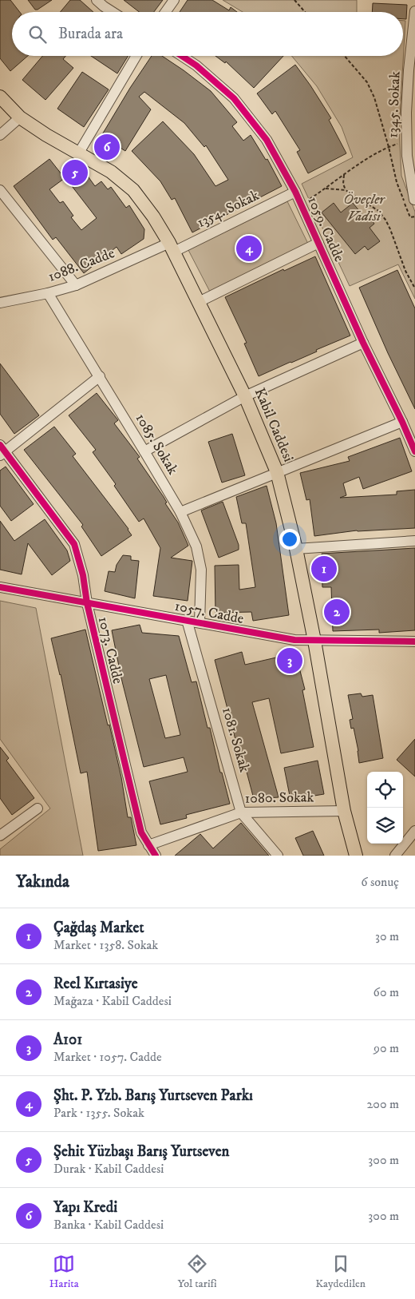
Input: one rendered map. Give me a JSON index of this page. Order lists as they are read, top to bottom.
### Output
{
  "streets": {
    "main road": ["Kabil Caddesi"],
    "street": [
      "1345. Sokak",
      "1354. Sokak",
      "1059. Cadde",
      "1088. Cadde",
      "1085. Sokak",
      "1057. Cadde",
      "1073. Cadde",
      "1081. Sokak",
      "1080. Sokak"
    ]
  },
  "crossings": [
    ["1354. Sokak", "1059. Cadde"],
    ["1354. Sokak", "1088. Cadde"],
    ["1354. Sokak", "Kabil Caddesi"],
    ["1088. Cadde", "Kabil Caddesi"],
    ["1088. Cadde", "1085. Sokak"],
    ["Kabil Caddesi", "1057. Cadde"],
    ["Kabil Caddesi", "1080. Sokak"],
    ["1085. Sokak", "1057. Cadde"],
    ["1057. Cadde", "1073. Cadde"],
    ["1057. Cadde", "1081. Sokak"],
    ["1073. Cadde", "1080. Sokak"],
    ["1081. Sokak", "1080. Sokak"]
  ],
  "parks": ["Öveçler Vadisi"],
  "page": {
    "search": "Burada ara",
    "pins": [
      "6",
      "5",
      "4",
      "1",
      "2",
      "3"
    ],
    "heading": ["Yakında", "6 sonuç"],
    "list": [
      {
        "mark": "1",
        "name": "Çağdaş Market",
        "note": "Market · 1358. Sokak",
        "value": "30 m"
      },
      {
        "mark": "2",
        "name": "Reel Kırtasiye",
        "note": "Mağaza · Kabil Caddesi",
        "value": "60 m"
      },
      {
        "mark": "3",
        "name": "A101",
        "note": "Market · 1057. Cadde",
        "value": "90 m"
      },
      {
        "mark": "4",
        "name": "Şht. P. Yzb. Barış Yurtseven Parkı",
        "note": "Park · 1355. Sokak",
        "value": "200 m"
      },
      {
        "mark": "5",
        "name": "Şehit Yüzbaşı Barış Yurtseven",
        "note": "Durak · Kabil Caddesi",
        "value": "300 m"
      },
      {
        "mark": "6",
        "name": "Yapı Kredi",
        "note": "Banka · Kabil Caddesi",
        "value": "300 m"
      }
    ],
    "nav": ["Harita", "Yol tarifi", "Kaydedilen"]
  }
}
